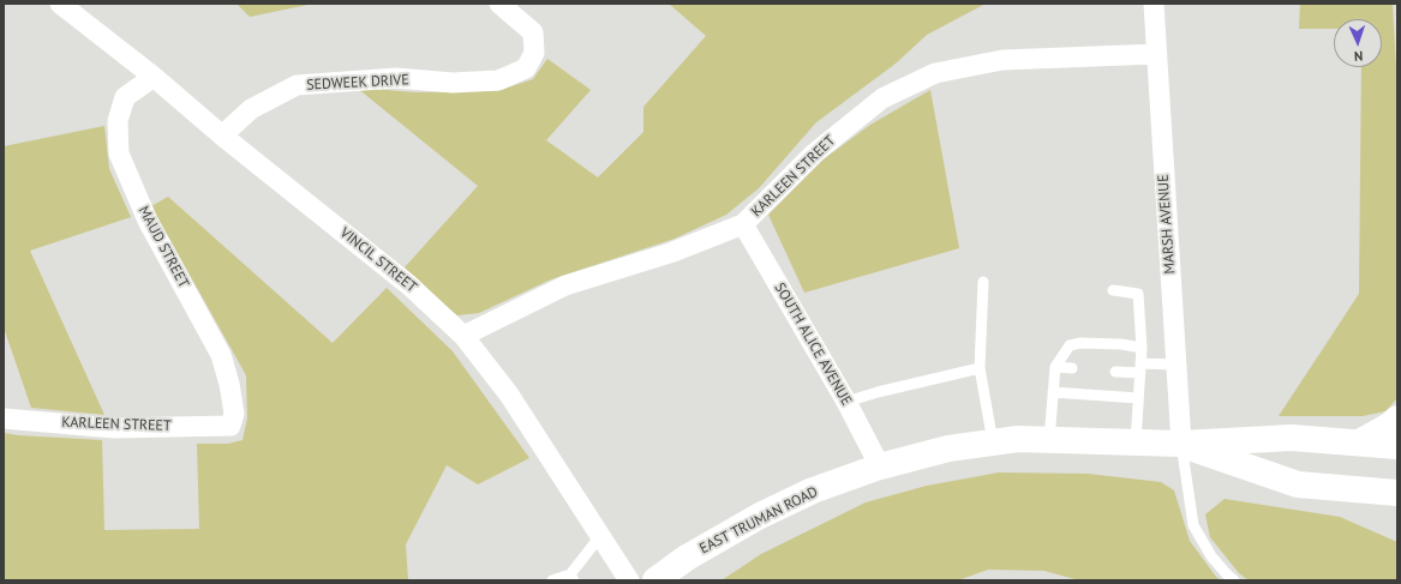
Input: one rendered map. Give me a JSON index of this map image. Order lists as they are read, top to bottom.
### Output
{
  "streets": {
    "main road": ["EAST TRUMAN ROAD"],
    "street": [
      "SEDWEEK DRIVE",
      "KARLEEN STREET",
      "MARSH AVENUE",
      "MAUD STREET",
      "VINCIL STREET",
      "SOUTH ALICE AVENUE"
    ]
  },
  "crossings": [
    ["SEDWEEK DRIVE", "VINCIL STREET"],
    ["KARLEEN STREET", "MARSH AVENUE"],
    ["KARLEEN STREET", "MAUD STREET"],
    ["KARLEEN STREET", "VINCIL STREET"],
    ["KARLEEN STREET", "SOUTH ALICE AVENUE"],
    ["MARSH AVENUE", "EAST TRUMAN ROAD"],
    ["MAUD STREET", "VINCIL STREET"],
    ["SOUTH ALICE AVENUE", "EAST TRUMAN ROAD"]
  ],
  "north": "bottom"
}
